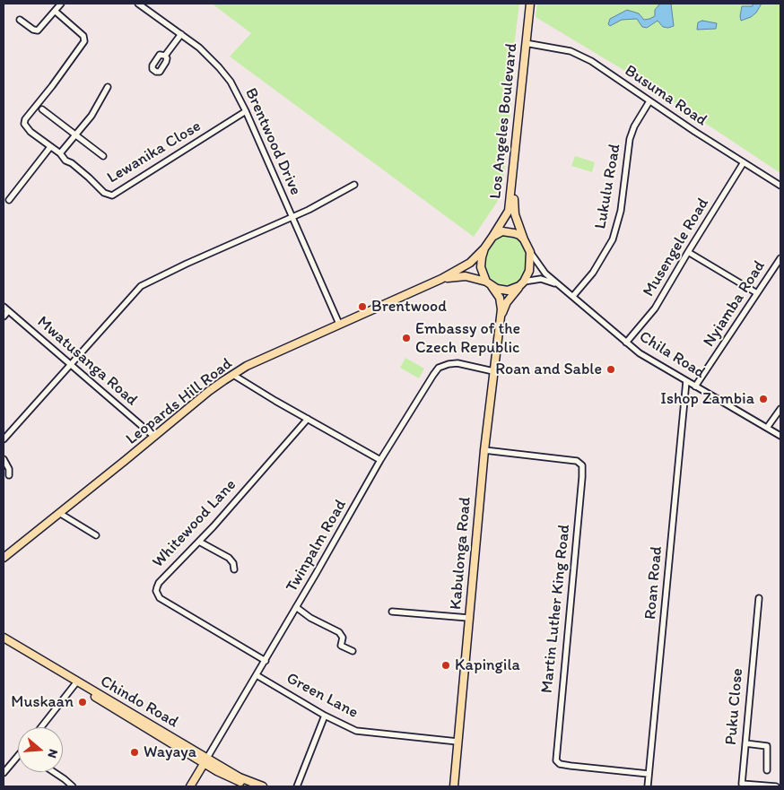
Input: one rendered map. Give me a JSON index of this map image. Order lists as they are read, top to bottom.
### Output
{
  "streets": {
    "main road": [
      "Los Angeles Boulevard",
      "Leopards Hill Road",
      "Twinpalm Road",
      "Kabulonga Road",
      "Chindo Road"
    ],
    "street": [
      "Busuma Road",
      "Brentwood Drive",
      "Lewanika Close",
      "Lukulu Road",
      "Musengele Road",
      "Nyiamba Road",
      "Chila Road",
      "Mwatusanga Road",
      "Whitewood Lane",
      "Roan Road",
      "Martin Luther King Road",
      "Green Lane",
      "Puku Close"
    ]
  },
  "crossings": [
    ["Busuma Road", "Los Angeles Boulevard"],
    ["Busuma Road", "Lukulu Road"],
    ["Busuma Road", "Musengele Road"],
    ["Los Angeles Boulevard", "Chila Road"],
    ["Los Angeles Boulevard", "Leopards Hill Road"],
    ["Los Angeles Boulevard", "Kabulonga Road"],
    ["Brentwood Drive", "Lewanika Close"],
    ["Brentwood Drive", "Leopards Hill Road"],
    ["Lukulu Road", "Chila Road"],
    ["Musengele Road", "Chila Road"],
    ["Nyiamba Road", "Chila Road"],
    ["Chila Road", "Leopards Hill Road"],
    ["Chila Road", "Kabulonga Road"],
    ["Chila Road", "Roan Road"],
    ["Mwatusanga Road", "Leopards Hill Road"],
    ["Leopards Hill Road", "Kabulonga Road"],
    ["Whitewood Lane", "Twinpalm Road"],
    ["Twinpalm Road", "Kabulonga Road"],
    ["Twinpalm Road", "Green Lane"],
    ["Twinpalm Road", "Chindo Road"],
    ["Kabulonga Road", "Martin Luther King Road"],
    ["Kabulonga Road", "Green Lane"],
    ["Roan Road", "Martin Luther King Road"]
  ],
  "places": [
    "Brentwood",
    "Embassy of the Czech Republic",
    "Roan and Sable",
    "Ishop Zambia",
    "Kapingila",
    "Muskaan",
    "Wayaya"
  ],
  "north": "right"
}
